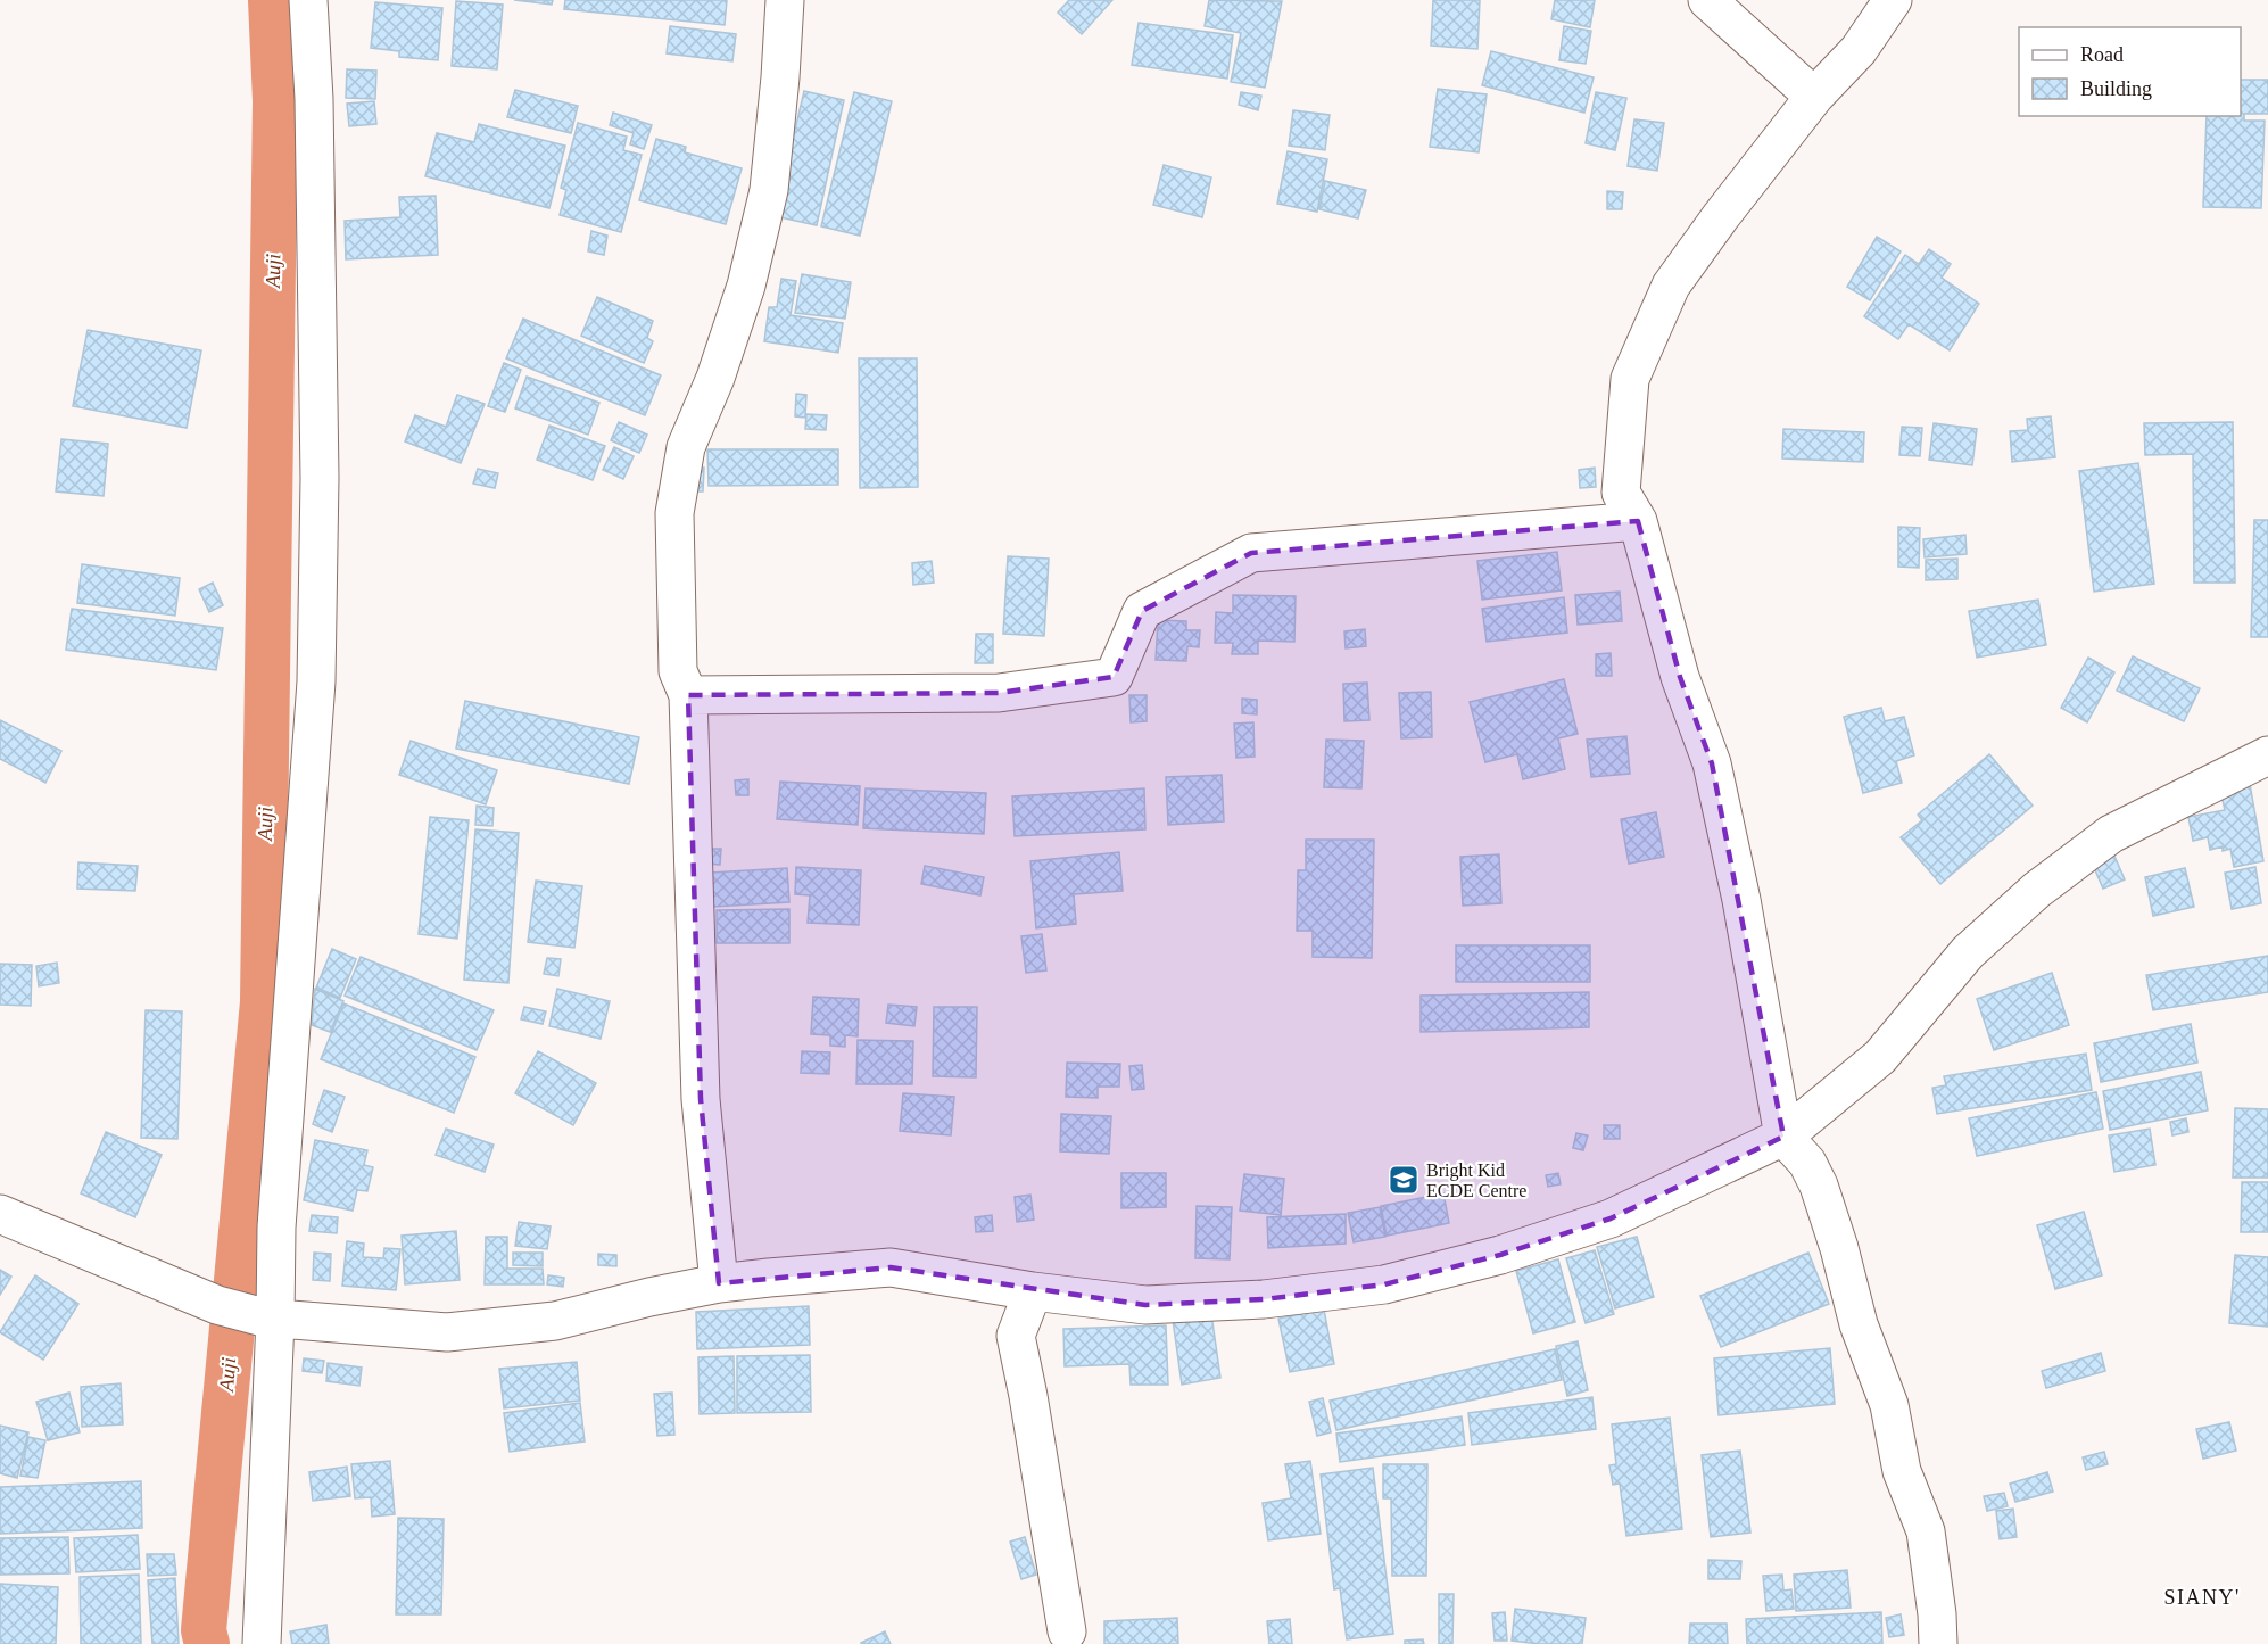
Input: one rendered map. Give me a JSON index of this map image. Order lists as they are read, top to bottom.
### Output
{
  "districts": ["SIANY'"],
  "water": ["Auji"],
  "places": {
    "school or university": ["Bright Kid ECDE Centre"]
  },
  "legend": ["Road", "Building"]
}
